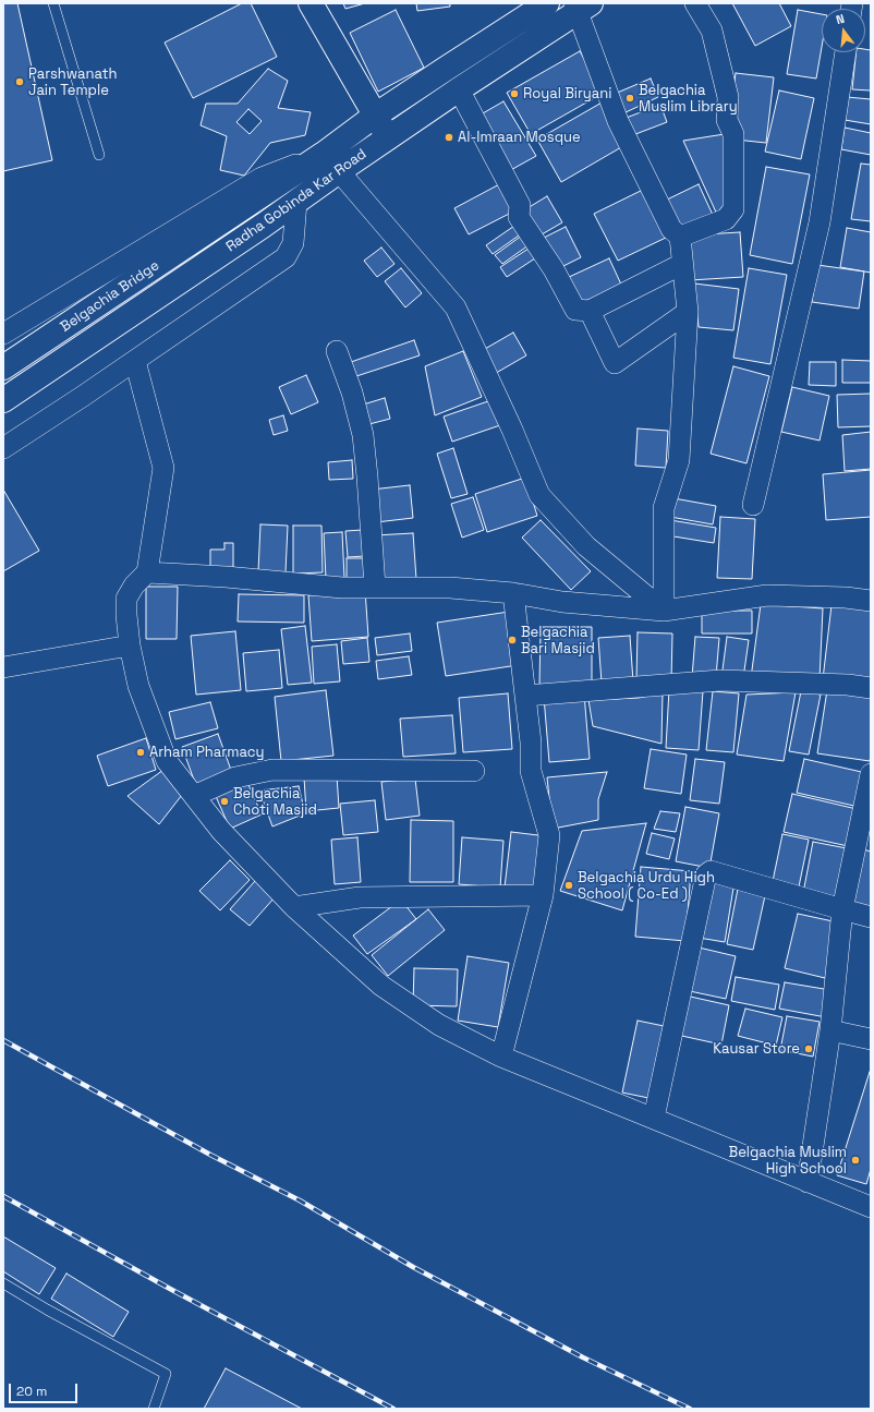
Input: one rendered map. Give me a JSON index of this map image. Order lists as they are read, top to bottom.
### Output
{
  "streets": {
    "main road": ["Radha Gobinda Kar Road", "Belgachia Bridge"]
  },
  "crossings": [
    ["Radha Gobinda Kar Road", "Belgachia Bridge"]
  ],
  "places": [
    "Parshwanath Jain Temple",
    "Royal Biryani",
    "Belgachia Muslim Library",
    "Al-Imraan Mosque",
    "Belgachia Bari Masjid",
    "Arham Pharmacy",
    "Belgachia Choti Masjid",
    "Belgachia Urdu High School ( Co-Ed )",
    "Kausar Store",
    "Belgachia Muslim High School"
  ],
  "scale_bar": "20 m",
  "north": "top"
}
